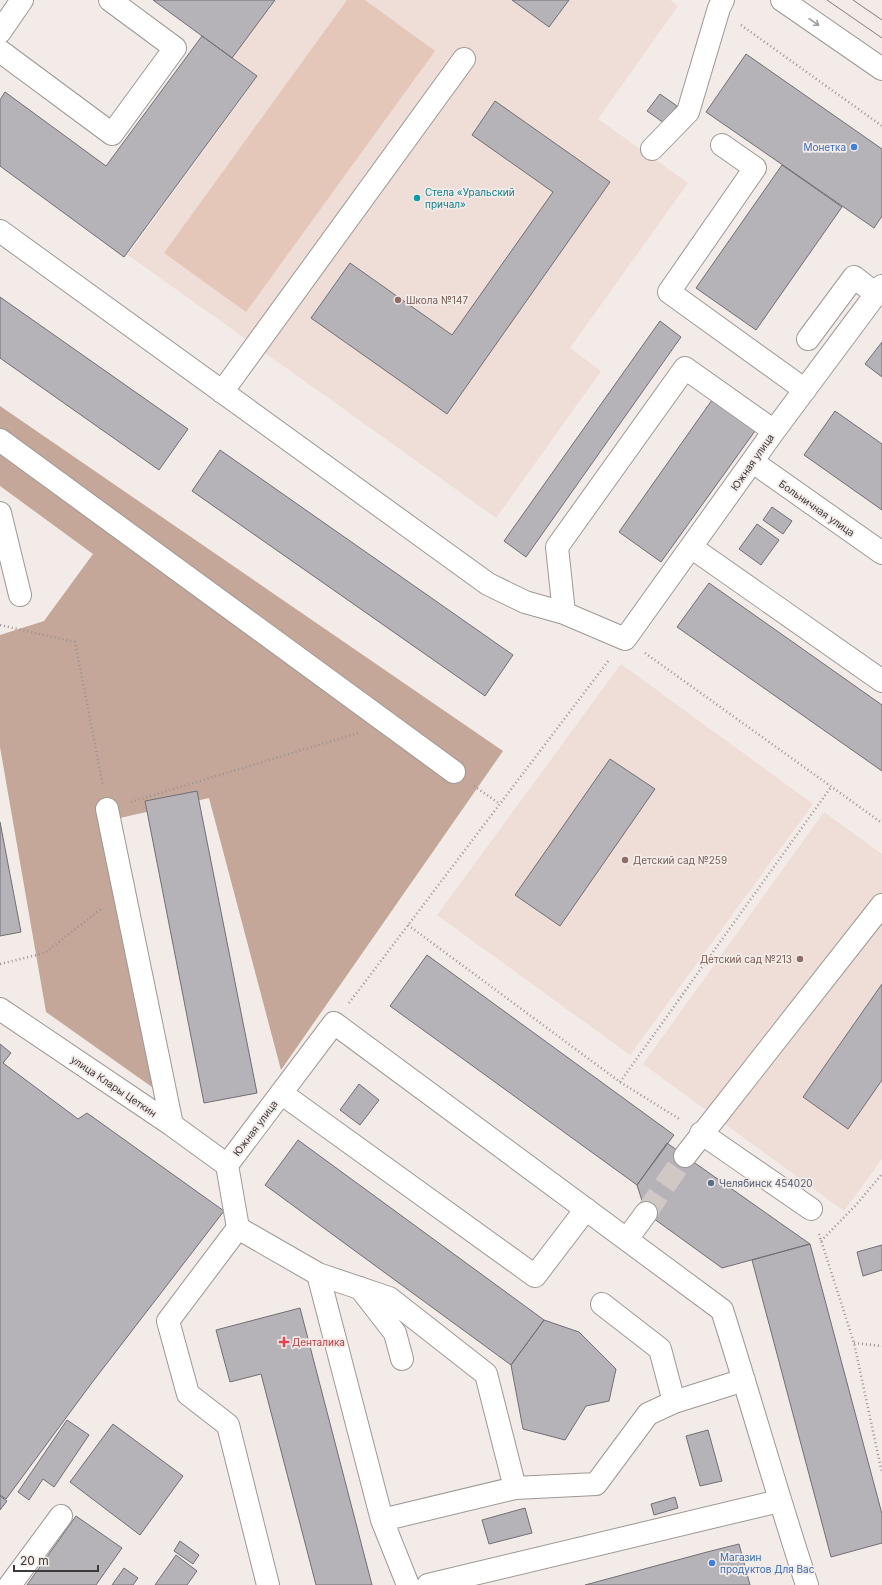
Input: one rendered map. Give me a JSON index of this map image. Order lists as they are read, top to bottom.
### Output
{
  "streets": {
    "street": ["Южная улица", "Больничная улица", "улица Клары Цеткин"]
  },
  "crossings": [
    ["Южная улица", "Больничная улица"],
    ["Южная улица", "улица Клары Цеткин"]
  ],
  "places": {
    "other": [
      "Монетка",
      "Стела «Уральский причал»",
      "Школа №147",
      "Детский сад №259",
      "Детский сад №213",
      "Челябинск 454020",
      "Магазин продуктов Для Вас"
    ],
    "health": ["Денталика"]
  },
  "scale_bar": "20 m"
}
